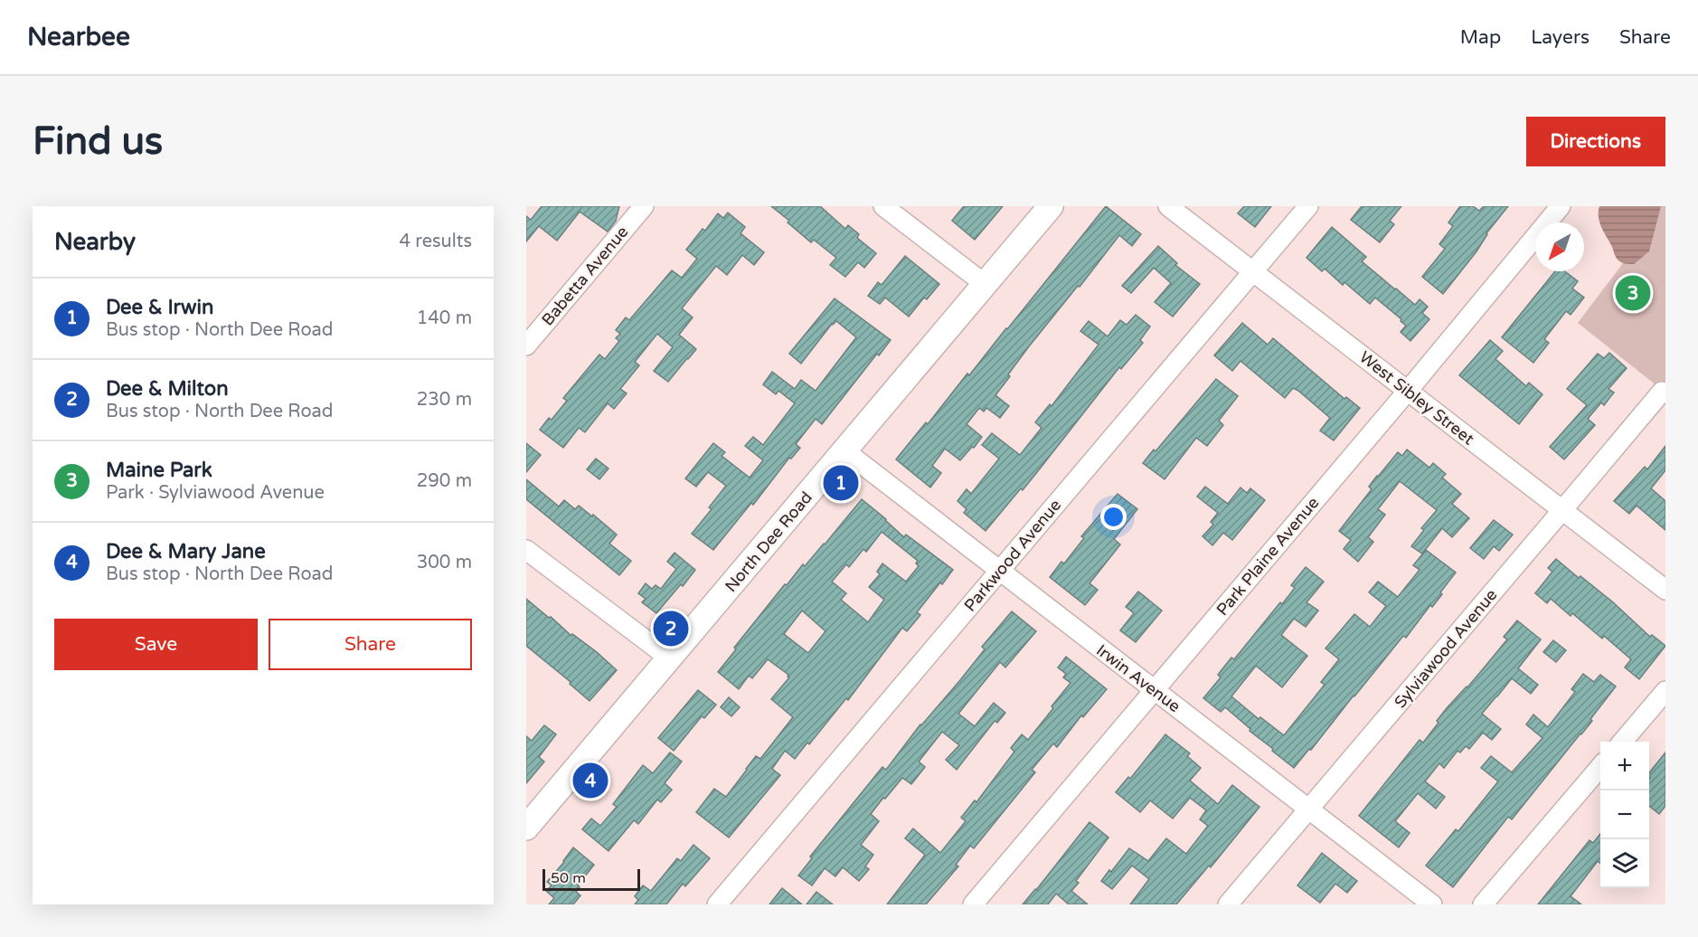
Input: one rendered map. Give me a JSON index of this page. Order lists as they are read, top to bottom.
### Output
{
  "streets": {
    "main road": ["North Dee Road"],
    "street": [
      "Babetta Avenue",
      "West Sibley Street",
      "Parkwood Avenue",
      "Park Plaine Avenue",
      "Sylviawood Avenue",
      "Irwin Avenue"
    ]
  },
  "crossings": [
    ["West Sibley Street", "Parkwood Avenue"],
    ["West Sibley Street", "Park Plaine Avenue"],
    ["West Sibley Street", "Sylviawood Avenue"],
    ["North Dee Road", "Irwin Avenue"],
    ["Parkwood Avenue", "Irwin Avenue"],
    ["Park Plaine Avenue", "Irwin Avenue"],
    ["Sylviawood Avenue", "Irwin Avenue"]
  ],
  "scale_bar": "50 m",
  "north": "bottom left",
  "page": {
    "header": "Nearbee",
    "nav": ["Map", "Layers", "Share"],
    "buttons": [
      "Directions",
      ["Save", "Share"]
    ],
    "title": "Find us",
    "heading": ["Nearby", "4 results"],
    "pins": [
      "3",
      "1",
      "2",
      "4"
    ],
    "list": [
      {
        "mark": "1",
        "name": "Dee & Irwin",
        "note": "Bus stop · North Dee Road",
        "value": "140 m"
      },
      {
        "mark": "2",
        "name": "Dee & Milton",
        "note": "Bus stop · North Dee Road",
        "value": "230 m"
      },
      {
        "mark": "3",
        "name": "Maine Park",
        "note": "Park · Sylviawood Avenue",
        "value": "290 m"
      },
      {
        "mark": "4",
        "name": "Dee & Mary Jane",
        "note": "Bus stop · North Dee Road",
        "value": "300 m"
      }
    ],
    "map_buttons": ["+", "−"],
    "scale": "50 m"
  }
}
